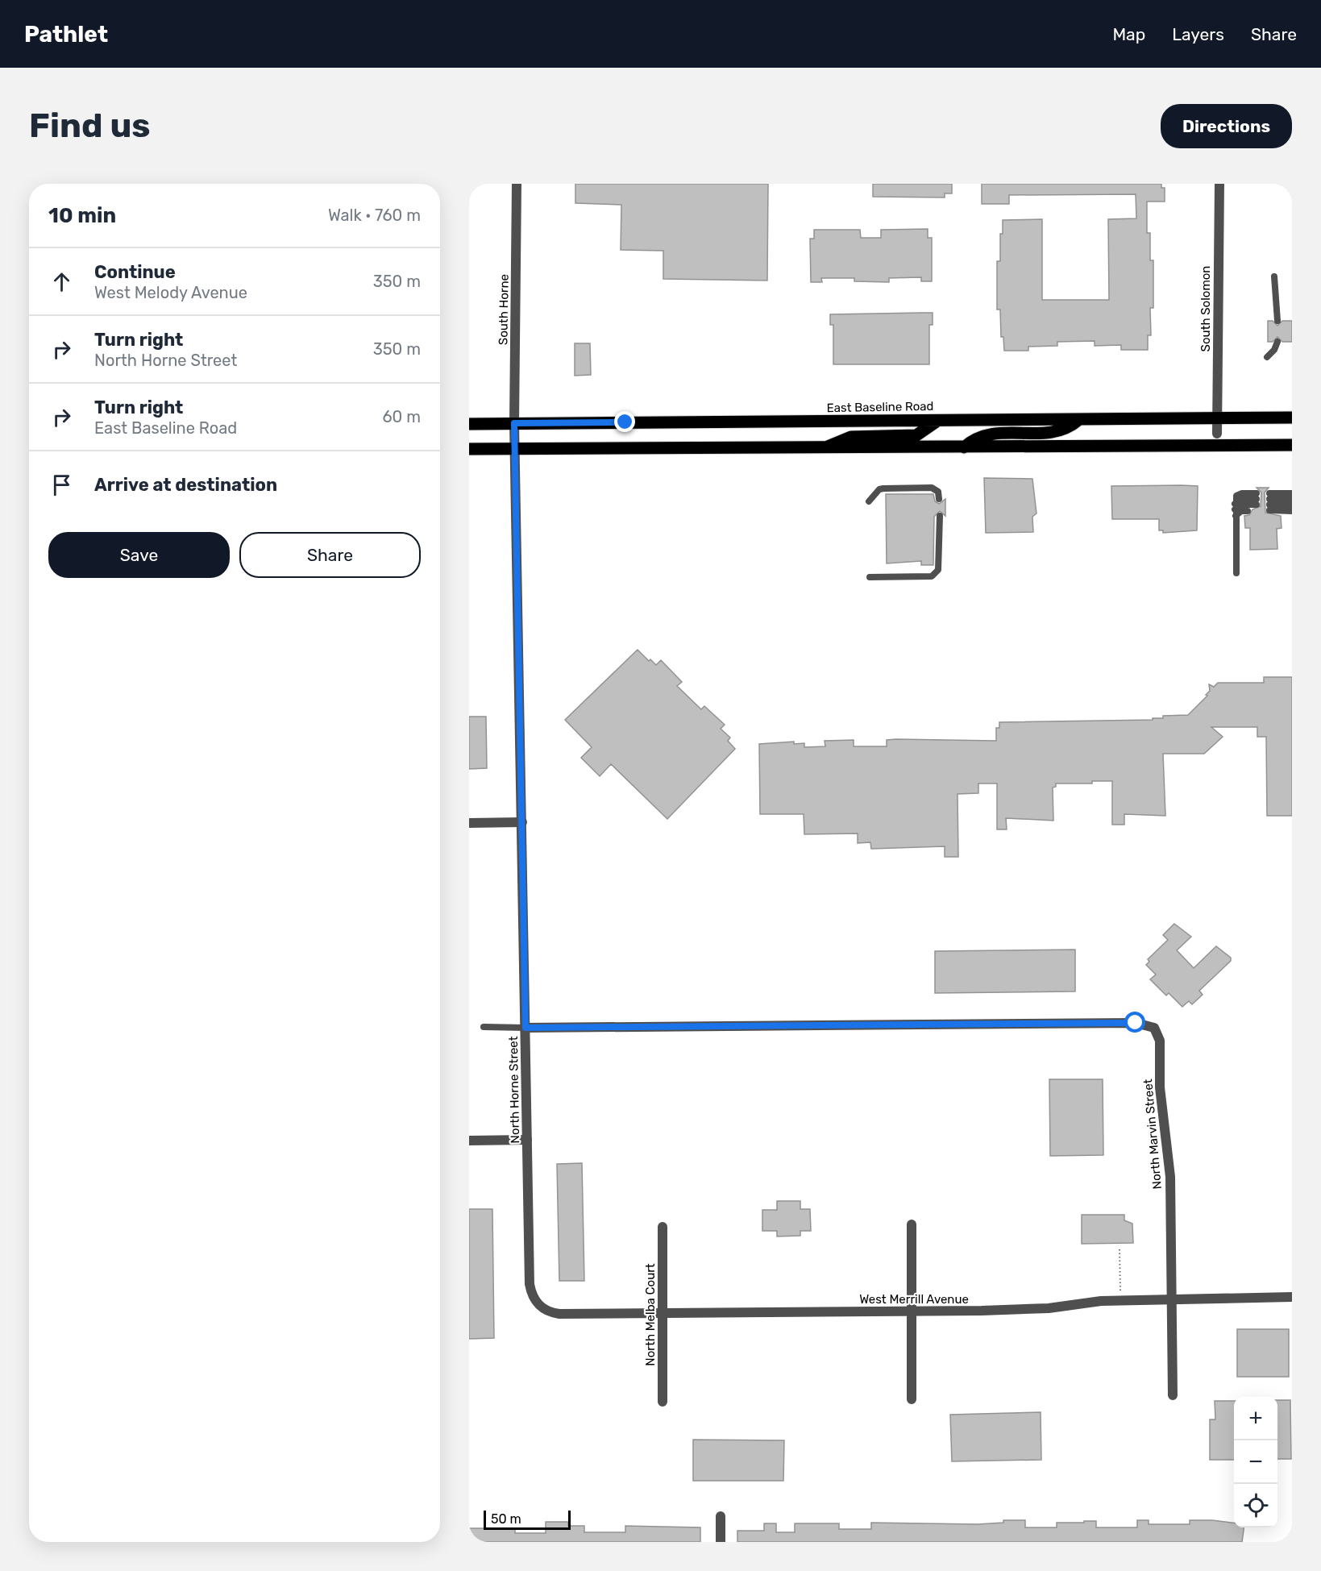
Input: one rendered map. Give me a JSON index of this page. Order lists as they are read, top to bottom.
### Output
{
  "streets": {
    "main road": ["East Baseline Road"],
    "street": [
      "South Solomon",
      "South Horne",
      "North Horne Street",
      "North Marvin Street",
      "West Merrill Avenue",
      "North Melba Court"
    ]
  },
  "crossings": [
    ["South Solomon", "East Baseline Road"],
    ["South Horne", "East Baseline Road"],
    ["South Horne", "North Horne Street"],
    ["North Horne Street", "North Marvin Street"],
    ["North Horne Street", "West Merrill Avenue"],
    ["North Marvin Street", "West Merrill Avenue"],
    ["West Merrill Avenue", "North Melba Court"]
  ],
  "scale_bar": "50 m",
  "page": {
    "header": "Pathlet",
    "nav": ["Map", "Layers", "Share"],
    "buttons": [
      "Directions",
      ["Save", "Share"]
    ],
    "title": "Find us",
    "heading": ["10 min", "Walk · 760 m"],
    "list": [
      ["Continue", "West Melody Avenue", "350 m"],
      ["Turn right", "North Horne Street", "350 m"],
      ["Turn right", "East Baseline Road", "60 m"],
      "Arrive at destination"
    ],
    "map_buttons": ["+", "−"],
    "scale": "50 m"
  }
}
